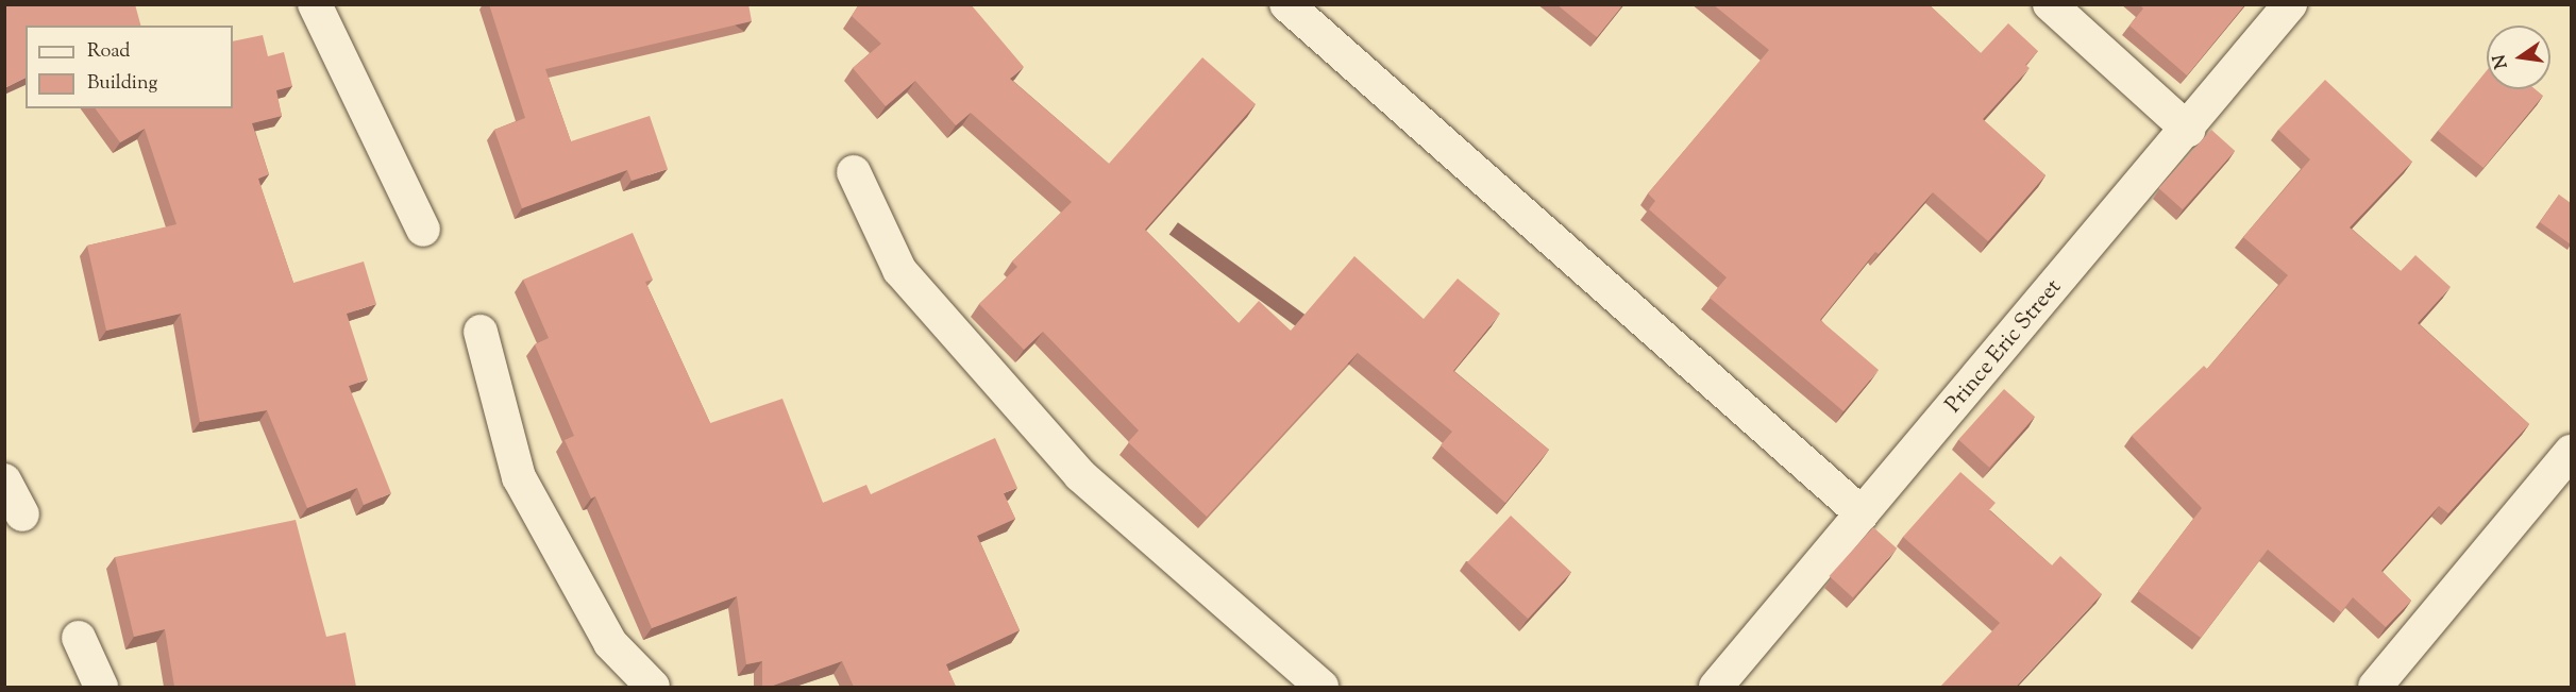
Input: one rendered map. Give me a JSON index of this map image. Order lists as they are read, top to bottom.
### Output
{
  "streets": {
    "street": ["Prince Eric Street"]
  },
  "legend": ["Road", "Building"],
  "north": "left"
}
